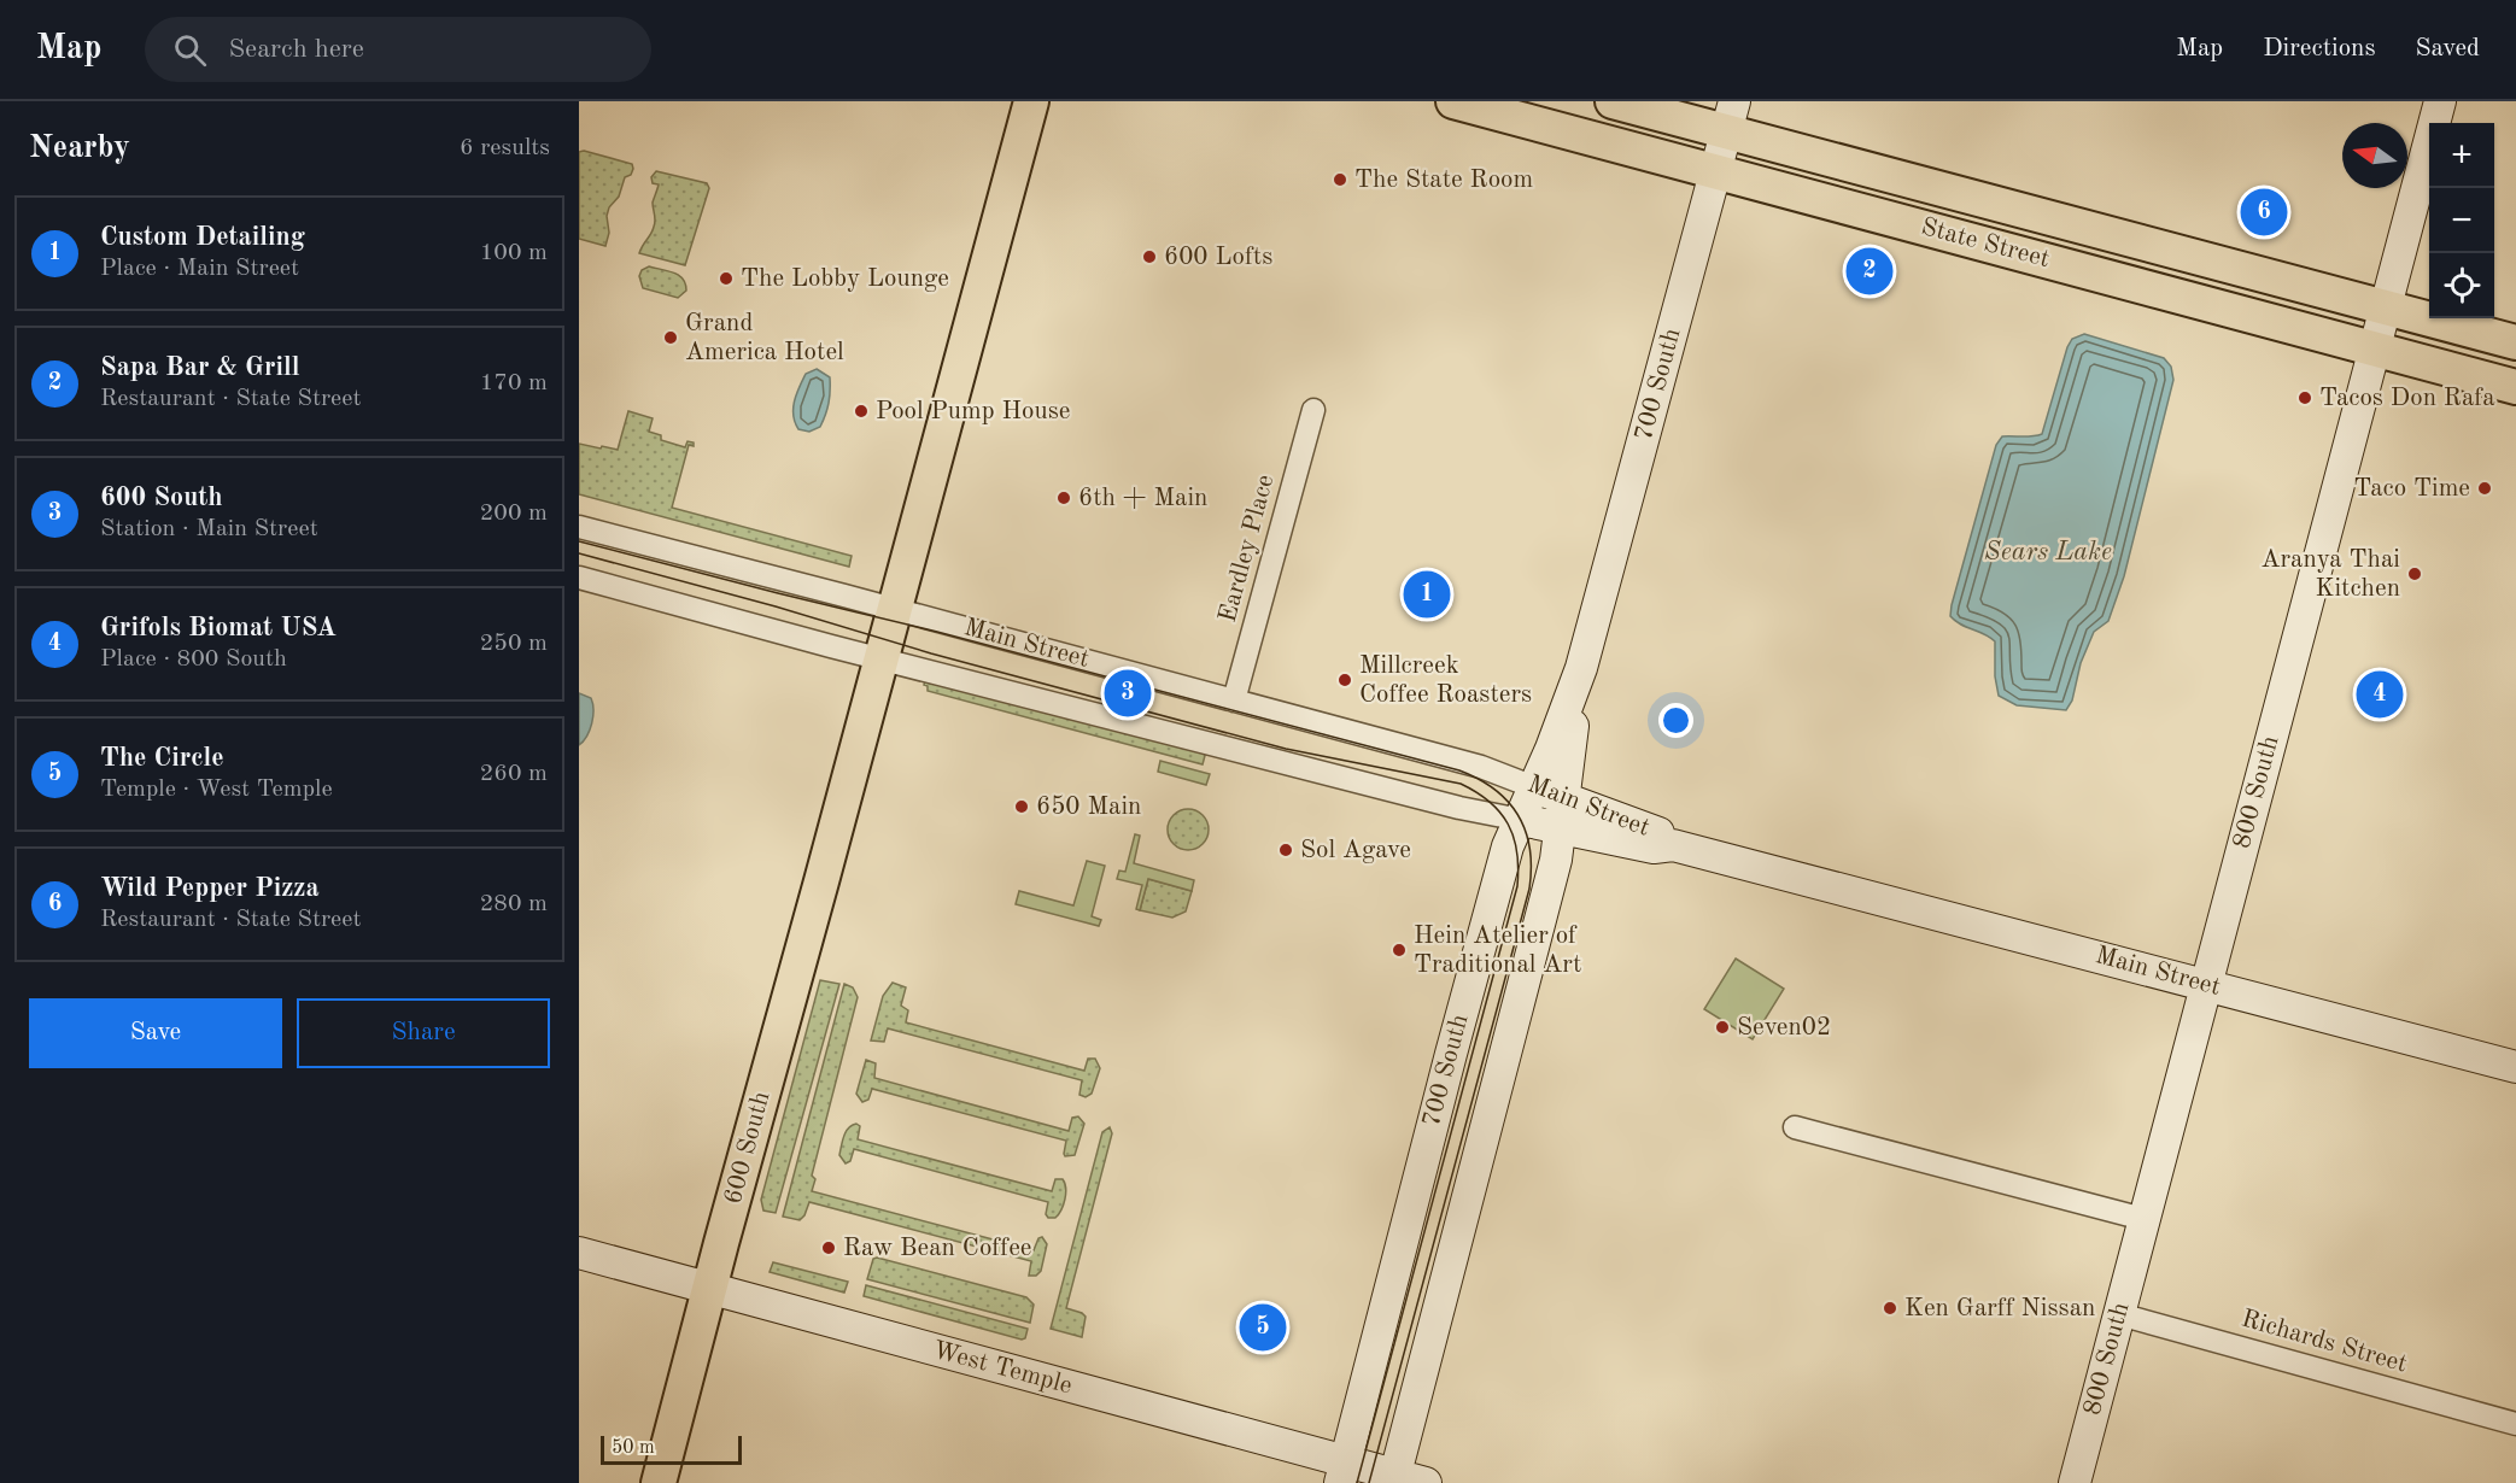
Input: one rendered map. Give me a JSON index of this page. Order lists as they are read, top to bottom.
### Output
{
  "streets": {
    "main road": ["State Street", "600 South"],
    "street": [
      "700 South",
      "Eardley Place",
      "Main Street",
      "800 South",
      "Richards Street",
      "West Temple"
    ]
  },
  "crossings": [
    ["State Street", "700 South"],
    ["State Street", "800 South"],
    ["700 South", "Main Street"],
    ["700 South", "West Temple"],
    ["Eardley Place", "Main Street"],
    ["Main Street", "800 South"],
    ["Main Street", "600 South"],
    ["800 South", "Richards Street"],
    ["600 South", "West Temple"]
  ],
  "water": ["Sears Lake"],
  "places": [
    "The State Room",
    "600 Lofts",
    "The Lobby Lounge",
    "Grand America Hotel",
    "Tacos Don Rafa",
    "Pool Pump House",
    "Taco Time",
    "6th + Main",
    "Aranya Thai Kitchen",
    "Millcreek Coffee Roasters",
    "650 Main",
    "Sol Agave",
    "Hein Atelier of Traditional Art",
    "Seven02",
    "Raw Bean Coffee",
    "Ken Garff Nissan"
  ],
  "scale_bar": "50 m",
  "north": "left",
  "page": {
    "header": "Map",
    "search": "Search here",
    "nav": ["Map", "Directions", "Saved"],
    "heading": ["Nearby", "6 results"],
    "map_buttons": ["+", "−"],
    "pins": [
      "6",
      "2",
      "1",
      "3",
      "4",
      "5"
    ],
    "list": [
      {
        "mark": "1",
        "name": "Custom Detailing",
        "note": "Place · Main Street",
        "value": "100 m"
      },
      {
        "mark": "2",
        "name": "Sapa Bar & Grill",
        "note": "Restaurant · State Street",
        "value": "170 m"
      },
      {
        "mark": "3",
        "name": "600 South",
        "note": "Station · Main Street",
        "value": "200 m"
      },
      {
        "mark": "4",
        "name": "Grifols Biomat USA",
        "note": "Place · 800 South",
        "value": "250 m"
      },
      {
        "mark": "5",
        "name": "The Circle",
        "note": "Temple · West Temple",
        "value": "260 m"
      },
      {
        "mark": "6",
        "name": "Wild Pepper Pizza",
        "note": "Restaurant · State Street",
        "value": "280 m"
      }
    ],
    "buttons": ["Save", "Share"],
    "scale": "50 m"
  }
}
